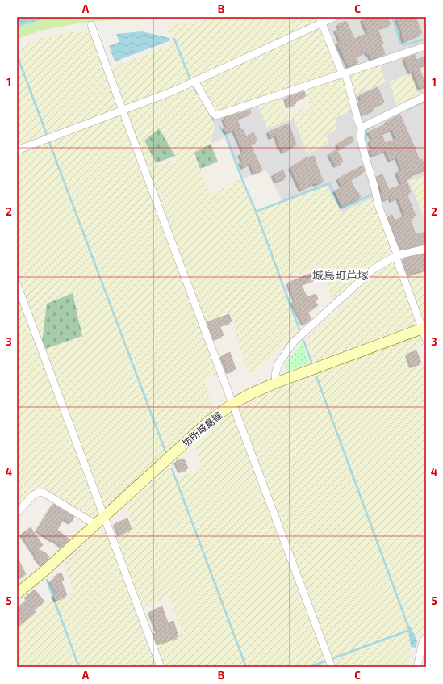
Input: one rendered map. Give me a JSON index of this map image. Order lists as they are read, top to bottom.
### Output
{
  "streets": {
    "main road": ["坊所城島線"]
  },
  "districts": ["城島町芦塚"],
  "grid": {
    "columns": ["A", "B", "C"],
    "rows": [
      "1",
      "2",
      "3",
      "4",
      "5"
    ]
  }
}
